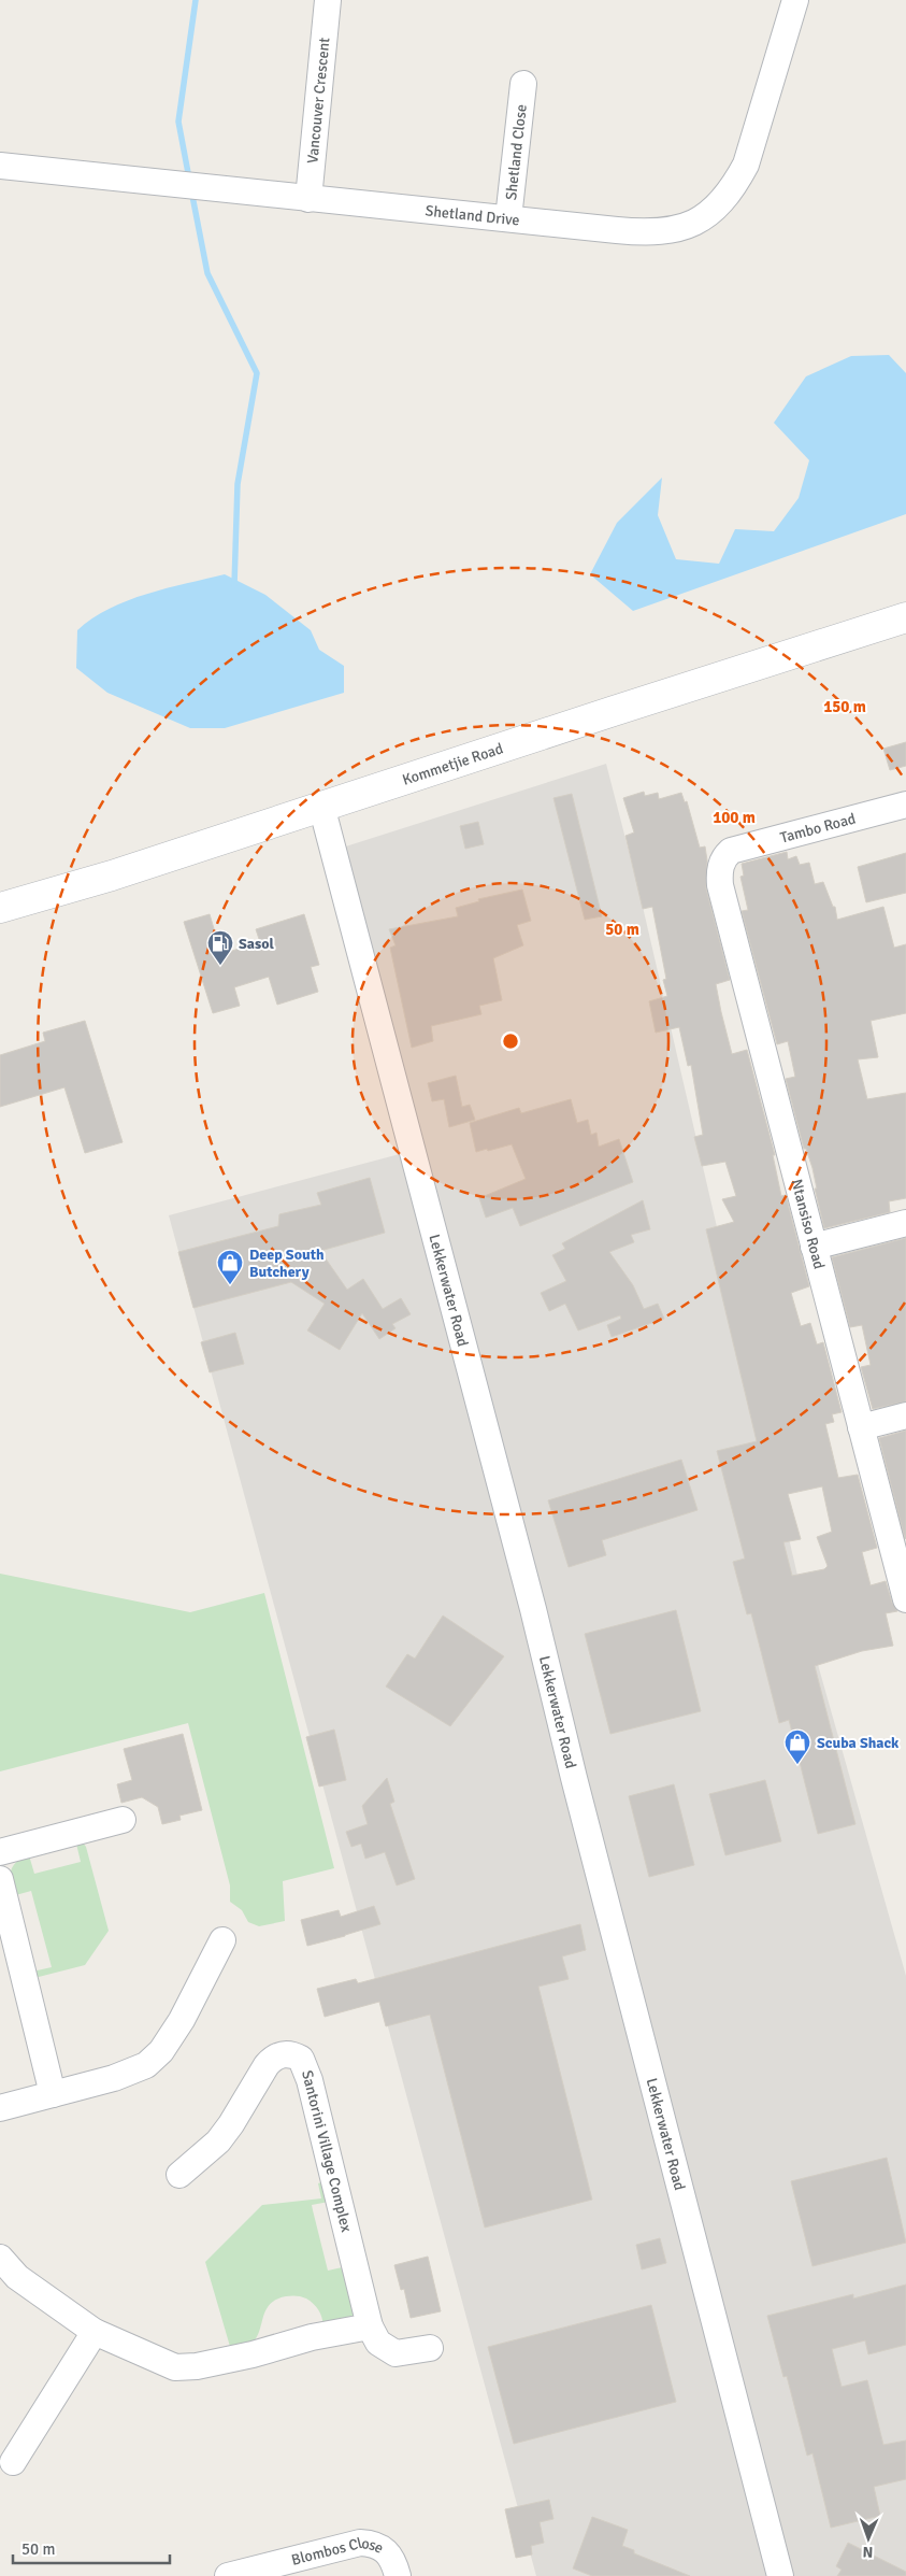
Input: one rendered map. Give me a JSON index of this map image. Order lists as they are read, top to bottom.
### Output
{
  "streets": {
    "main road": ["Kommetjie Road"],
    "street": [
      "Vancouver Crescent",
      "Shetland Close",
      "Shetland Drive",
      "Tambo Road",
      "Ntansiso Road",
      "Lekkerwater Road",
      "Santorini Village Complex",
      "Blombos Close"
    ]
  },
  "crossings": [
    ["Vancouver Crescent", "Shetland Drive"],
    ["Shetland Close", "Shetland Drive"],
    ["Kommetjie Road", "Lekkerwater Road"],
    ["Tambo Road", "Ntansiso Road"]
  ],
  "places": {
    "fuel station": ["Sasol"],
    "shop": ["Deep South Butchery", "Scuba Shack"]
  },
  "scale_bar": "50 m",
  "north": "bottom",
  "rings": ["150 m", "100 m", "50 m"]
}
